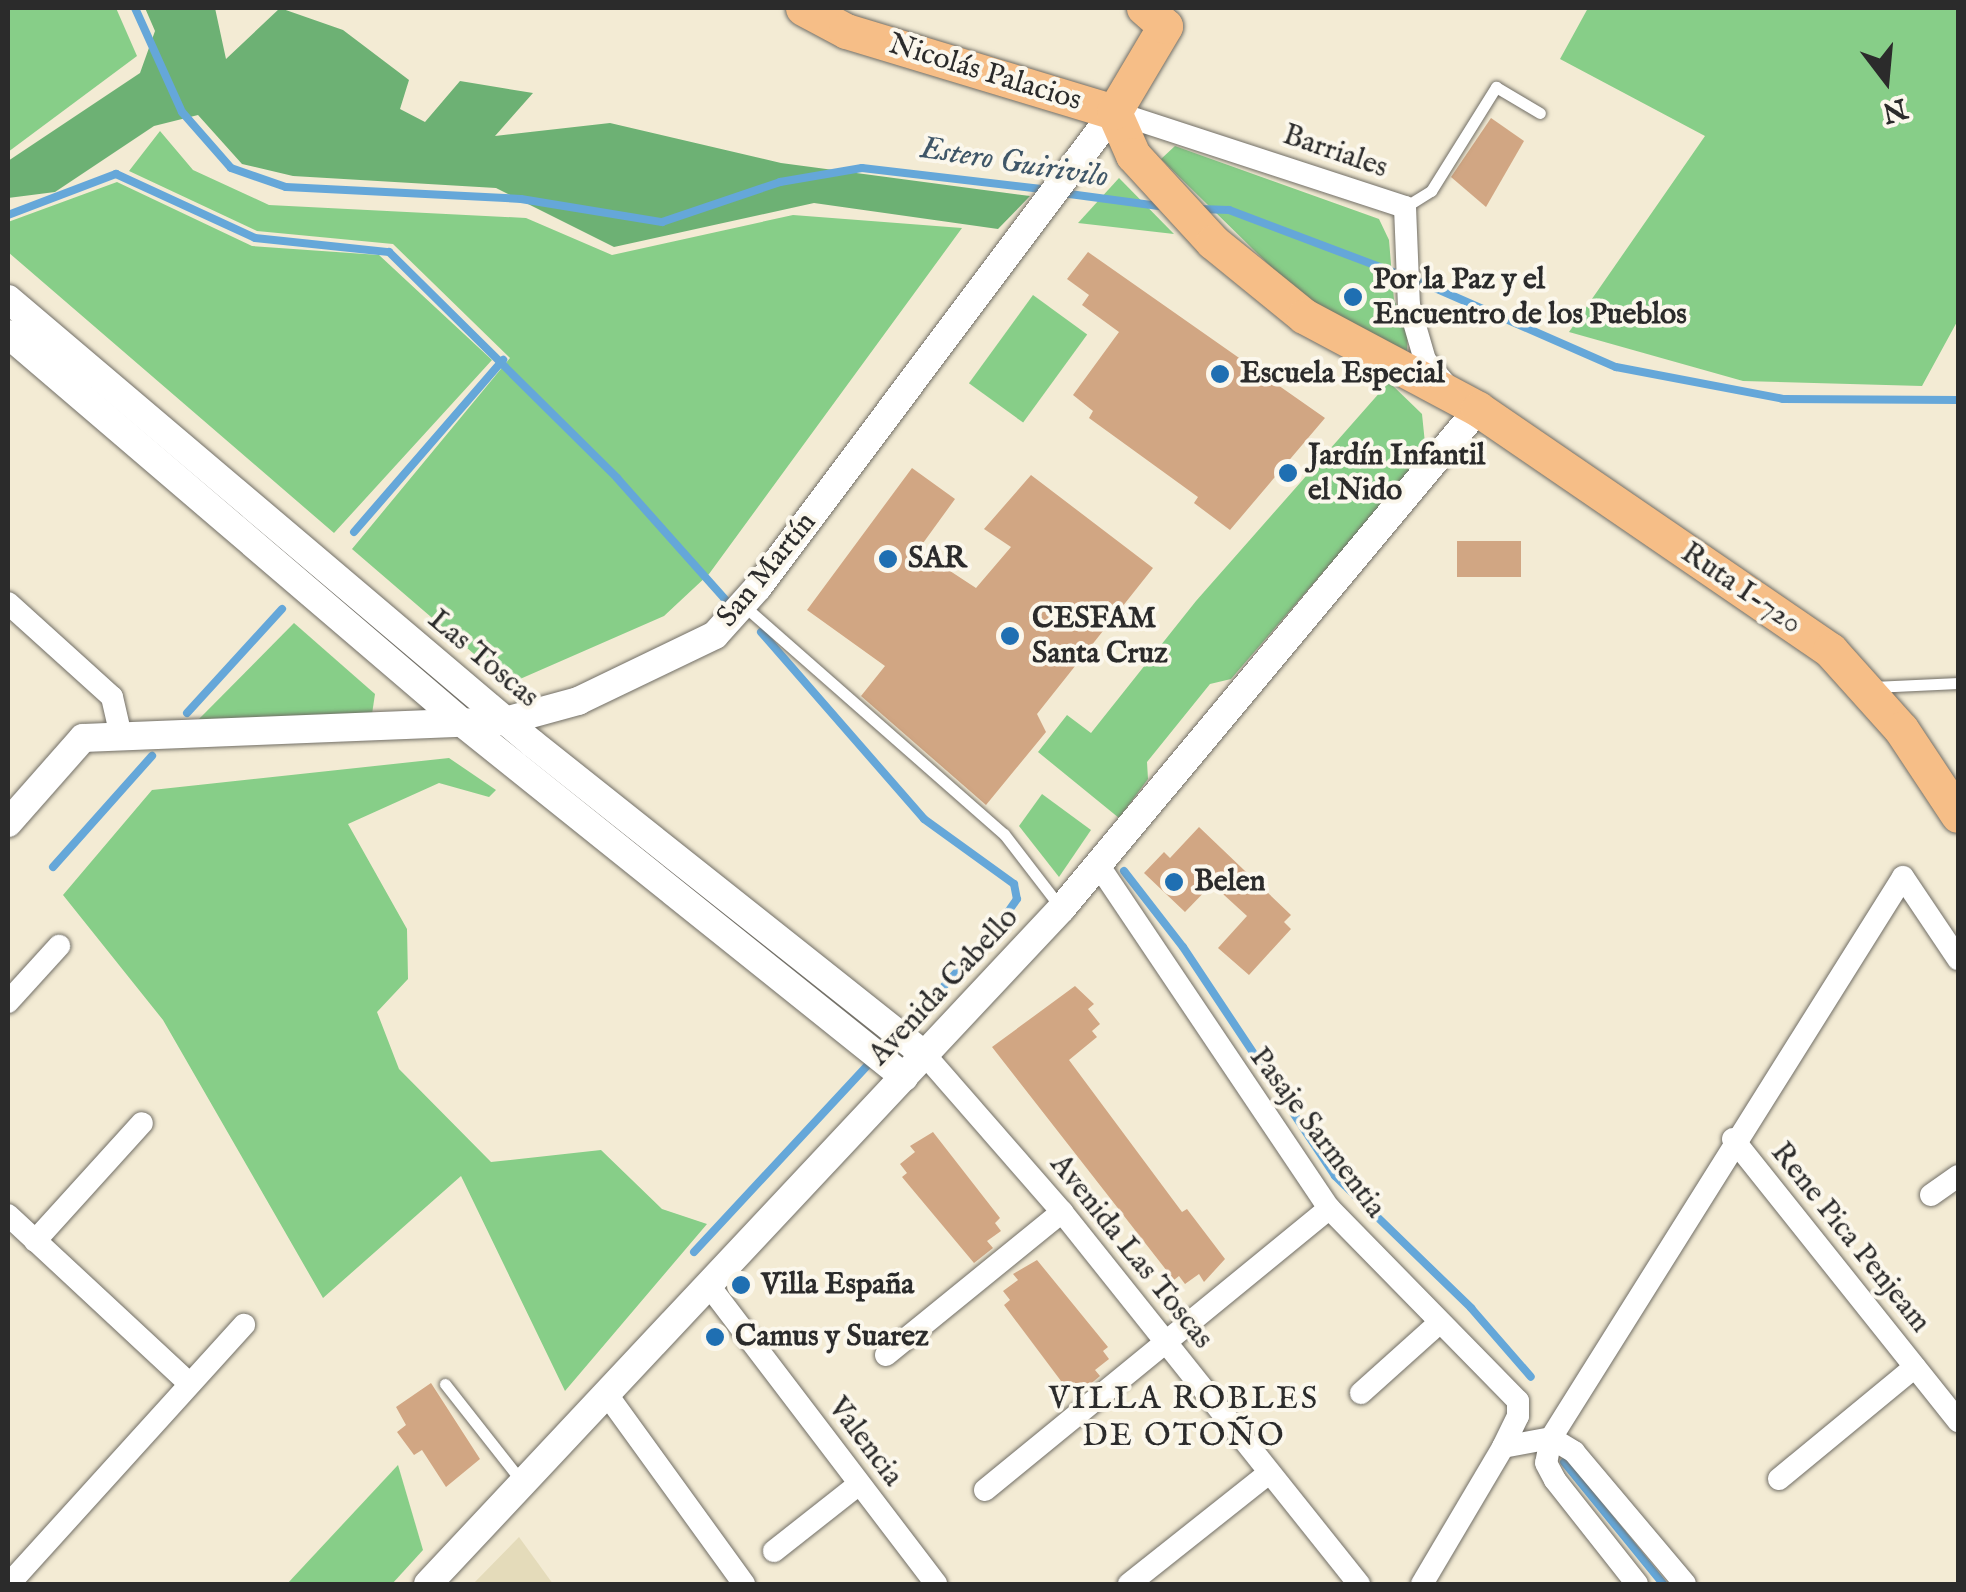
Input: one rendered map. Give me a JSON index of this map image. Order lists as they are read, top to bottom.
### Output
{
  "streets": {
    "main road": ["Nicolás Palacios", "San Martín", "Ruta I-720"],
    "street": [
      "Barriales",
      "Las Toscas",
      "Avenida Cabello",
      "Pasaje Sarmentia",
      "Rene Pica Penjeam",
      "Avenida Las Toscas",
      "Valencia"
    ]
  },
  "crossings": [
    ["Nicolás Palacios", "Barriales"],
    ["Nicolás Palacios", "San Martín"],
    ["Nicolás Palacios", "Ruta I-720"],
    ["Nicolás Palacios", "Avenida Cabello"],
    ["Barriales", "San Martín"],
    ["Barriales", "Ruta I-720"],
    ["Barriales", "Avenida Cabello"],
    ["San Martín", "Las Toscas"],
    ["Ruta I-720", "Avenida Cabello"],
    ["Las Toscas", "Avenida Cabello"],
    ["Las Toscas", "Avenida Las Toscas"],
    ["Avenida Cabello", "Pasaje Sarmentia"],
    ["Avenida Cabello", "Avenida Las Toscas"],
    ["Avenida Cabello", "Valencia"]
  ],
  "districts": ["VILLA ROBLES DE OTOÑO"],
  "water": ["Estero Guirivilo"],
  "places": [
    "Por la Paz y el Encuentro de los Pueblos",
    "Escuela Especial",
    "Jardín Infantil el Nido",
    "SAR",
    "CESFAM Santa Cruz",
    "Belen",
    "Villa España",
    "Camus y Suarez"
  ],
  "north": "bottom"
}
